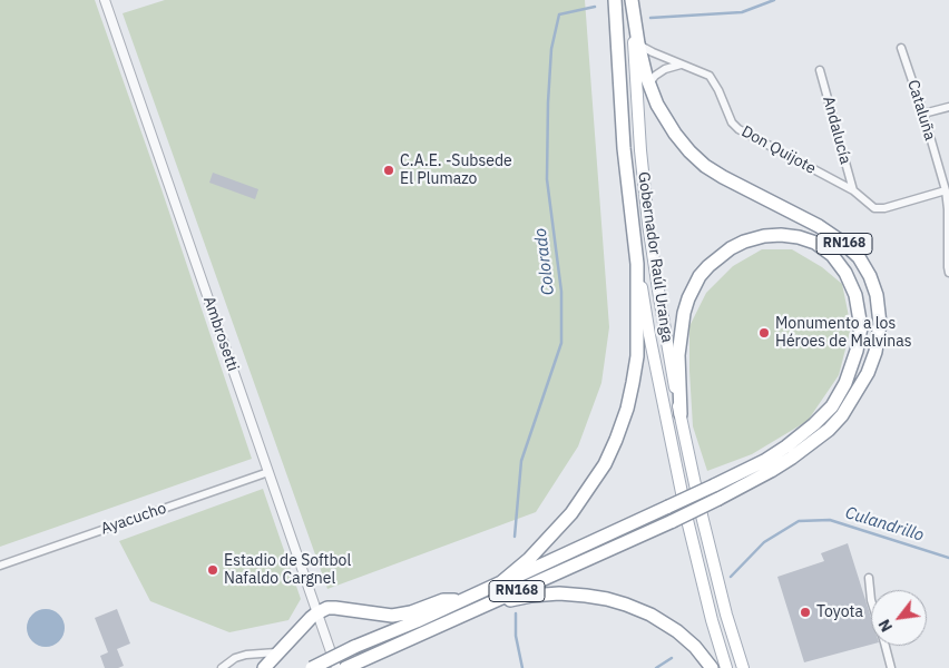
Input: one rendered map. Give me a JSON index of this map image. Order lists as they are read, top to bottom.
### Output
{
  "streets": {
    "highway": ["RN168", "Gobernador Raúl Uranga"],
    "street": [
      "Cataluña",
      "Andalucía",
      "Don Quijote",
      "Ambrosetti",
      "Ayacucho"
    ]
  },
  "crossings": [
    ["Cataluña", "Don Quijote"],
    ["Andalucía", "Don Quijote"],
    ["Don Quijote", "Gobernador Raúl Uranga"],
    ["Ambrosetti", "Ayacucho"]
  ],
  "water": ["Colorado", "Culandrillo"],
  "places": [
    "C.A.E. -Subsede El Plumazo",
    "Monumento a los Héroes de Malvinas",
    "Estadio de Softbol Nafaldo Cargnel",
    "Toyota"
  ],
  "north": "bottom left"
}
